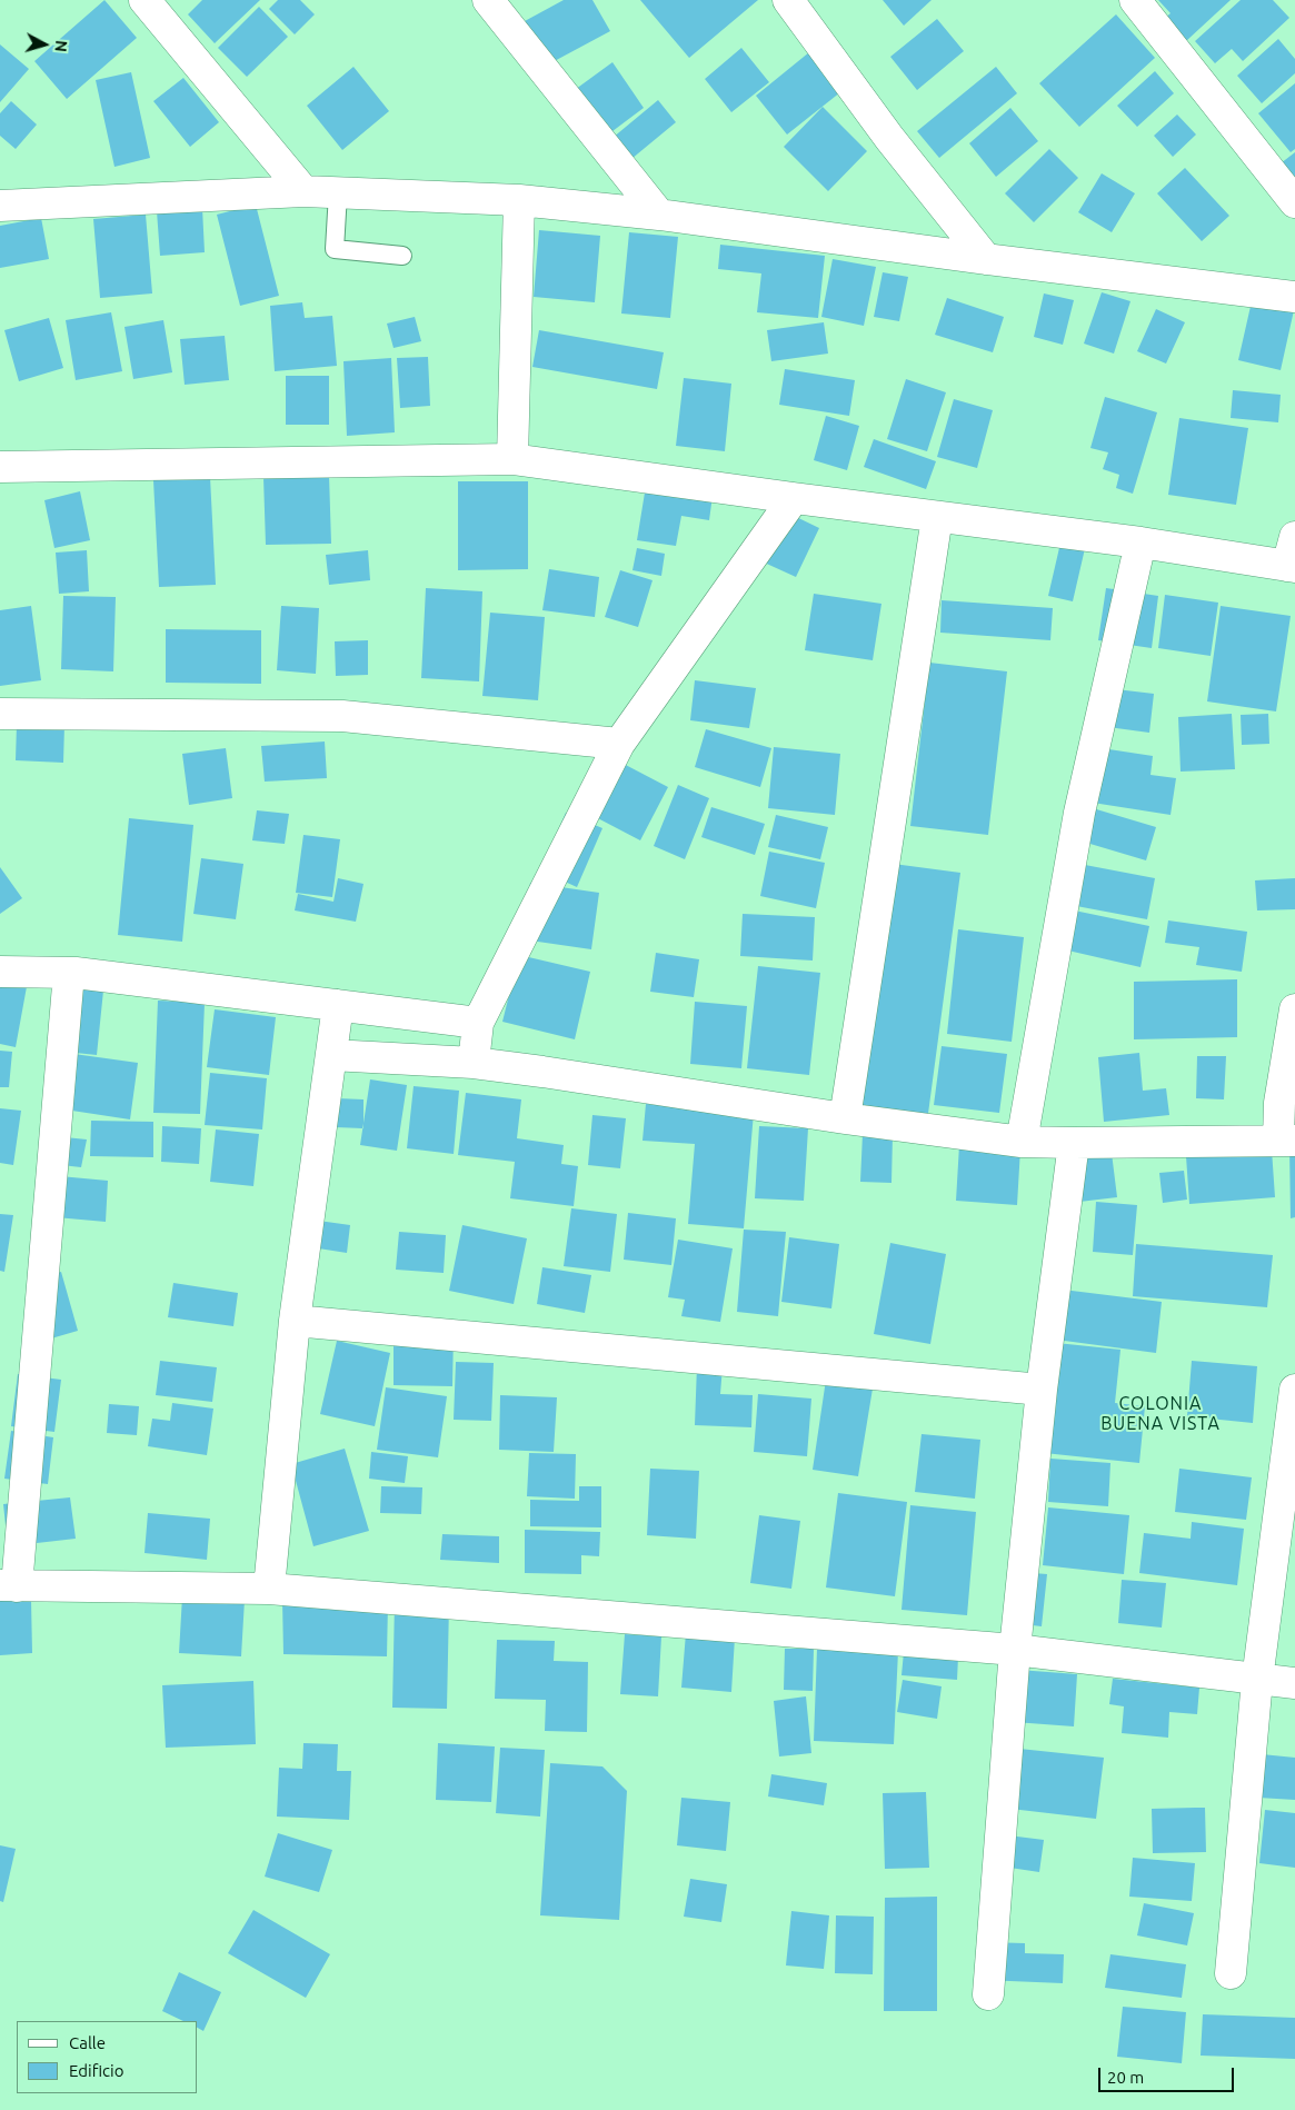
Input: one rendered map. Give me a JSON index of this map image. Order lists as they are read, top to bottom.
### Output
{
  "districts": ["COLONIA BUENA VISTA"],
  "legend": ["Calle", "Edificio"],
  "scale_bar": "20 m",
  "north": "right"
}
